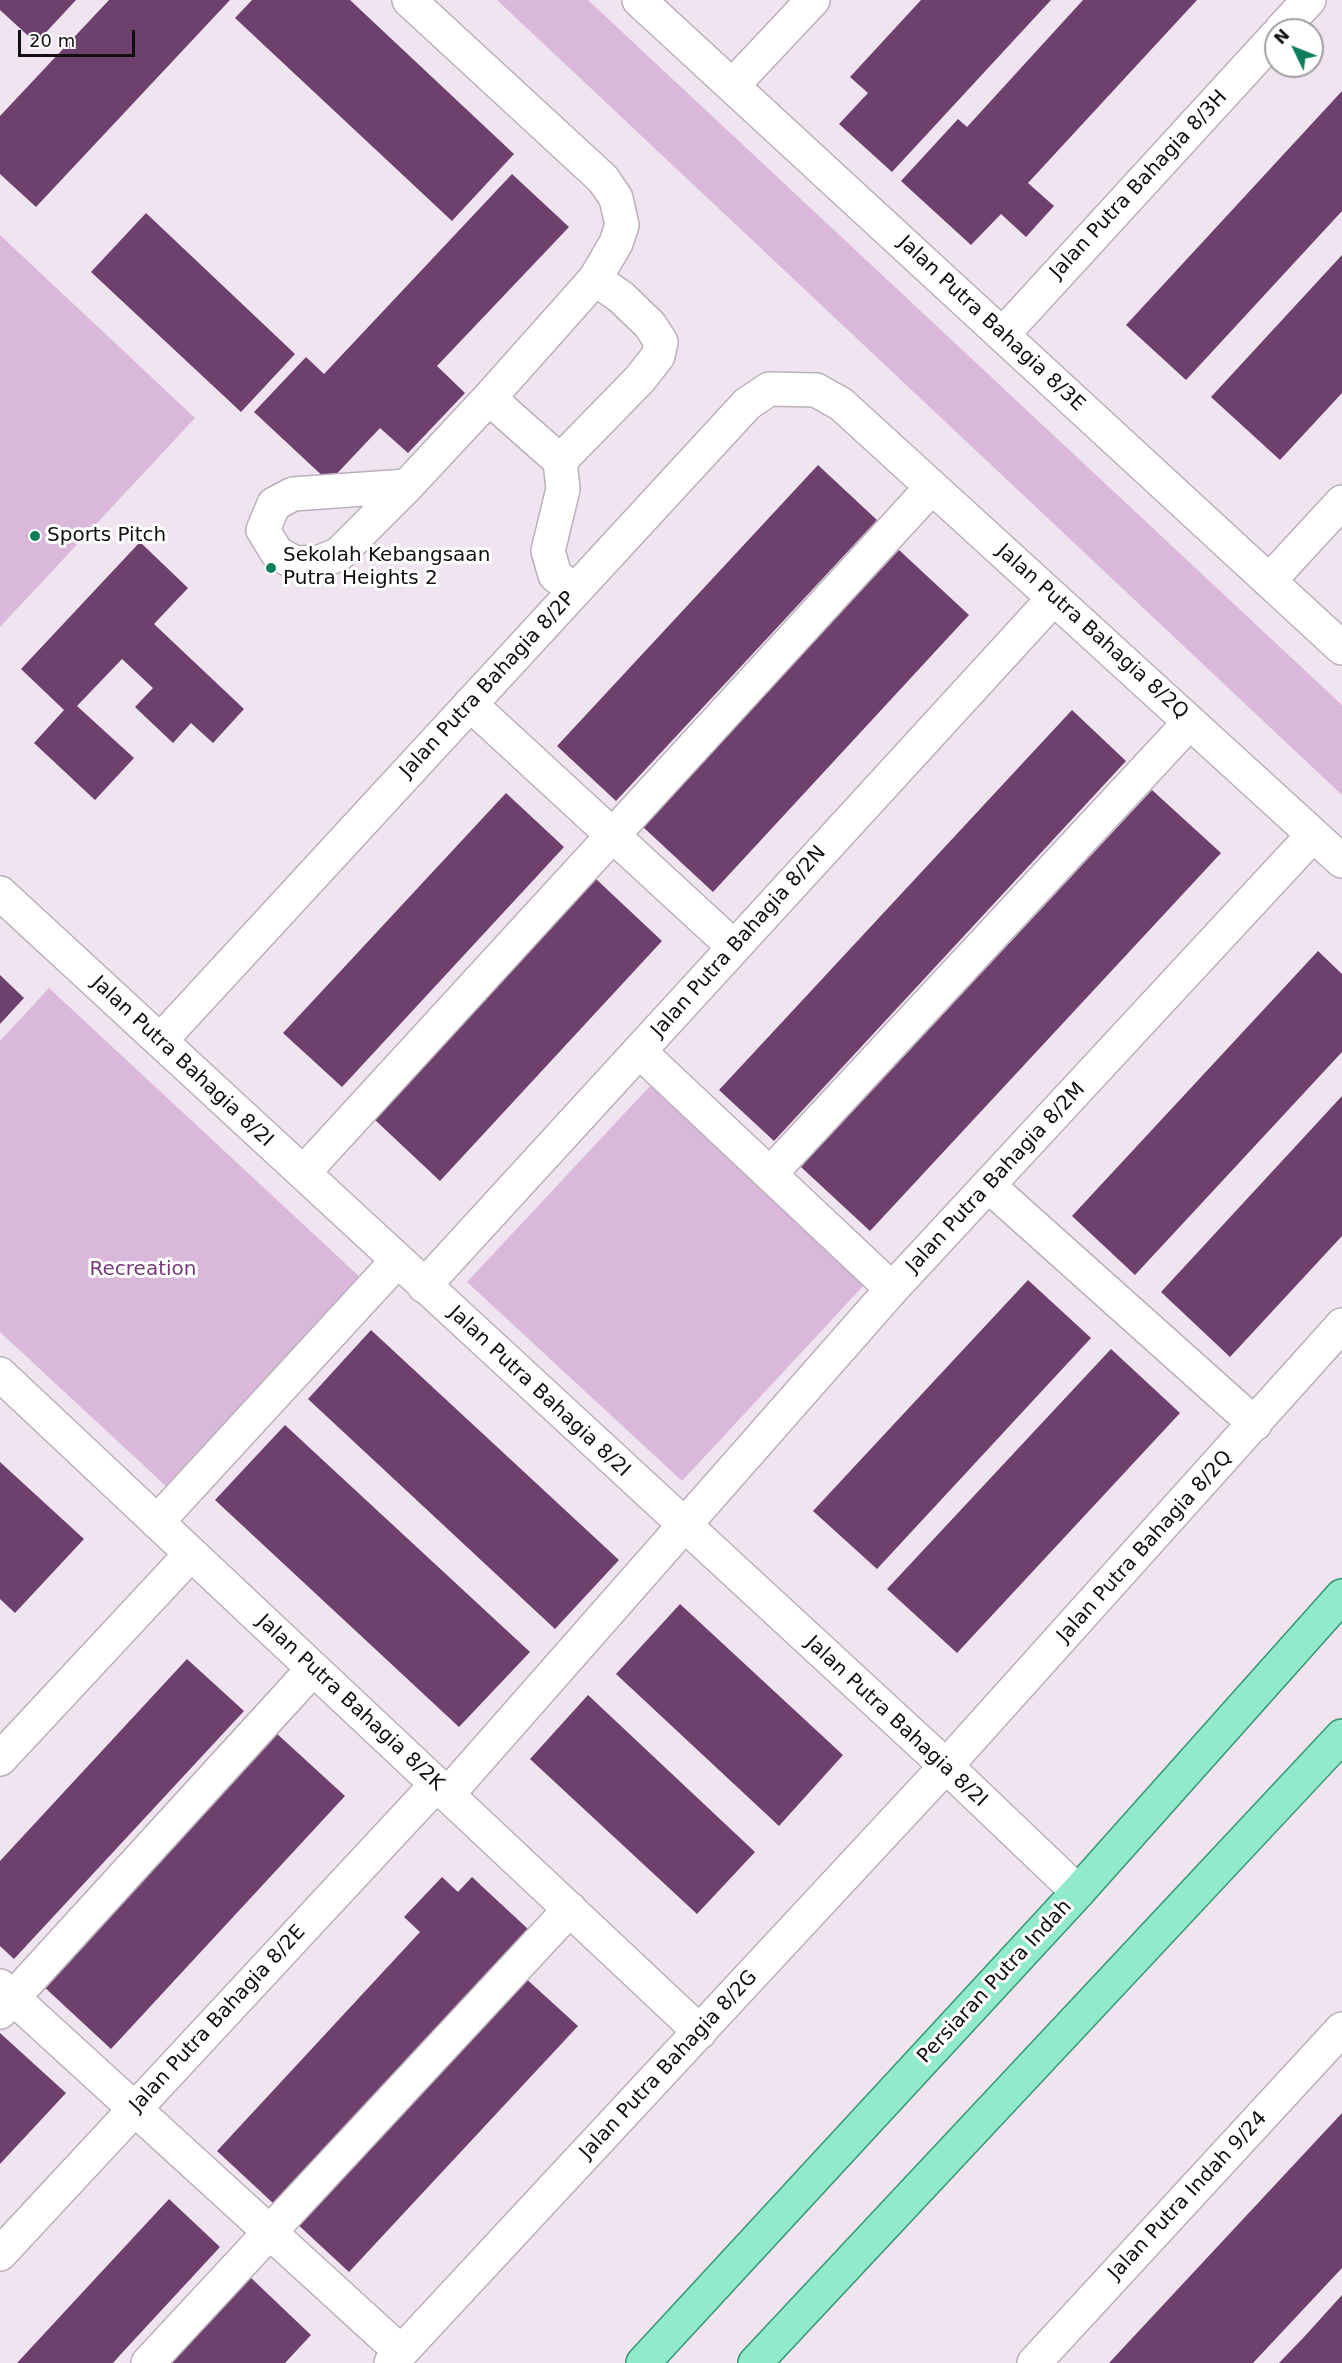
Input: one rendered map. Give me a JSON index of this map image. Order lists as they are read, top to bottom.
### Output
{
  "streets": {
    "main road": ["Persiaran Putra Indah"],
    "street": [
      "Jalan Putra Bahagia 8/3H",
      "Jalan Putra Bahagia 8/3E",
      "Jalan Putra Bahagia 8/2Q",
      "Jalan Putra Bahagia 8/2P",
      "Jalan Putra Bahagia 8/2N",
      "Jalan Putra Bahagia 8/2I",
      "Jalan Putra Bahagia 8/2M",
      "Jalan Putra Bahagia 8/2K",
      "Jalan Putra Bahagia 8/2E",
      "Jalan Putra Bahagia 8/2G",
      "Jalan Putra Indah 9/24"
    ]
  },
  "crossings": [
    ["Jalan Putra Bahagia 8/3H", "Jalan Putra Bahagia 8/3E"],
    ["Jalan Putra Bahagia 8/2Q", "Jalan Putra Bahagia 8/2P"],
    ["Jalan Putra Bahagia 8/2Q", "Jalan Putra Bahagia 8/2N"],
    ["Jalan Putra Bahagia 8/2Q", "Jalan Putra Bahagia 8/2I"],
    ["Jalan Putra Bahagia 8/2Q", "Jalan Putra Bahagia 8/2M"],
    ["Jalan Putra Bahagia 8/2Q", "Jalan Putra Bahagia 8/2G"],
    ["Jalan Putra Bahagia 8/2P", "Jalan Putra Bahagia 8/2I"],
    ["Jalan Putra Bahagia 8/2N", "Jalan Putra Bahagia 8/2I"],
    ["Jalan Putra Bahagia 8/2I", "Jalan Putra Bahagia 8/2M"],
    ["Jalan Putra Bahagia 8/2I", "Persiaran Putra Indah"],
    ["Jalan Putra Bahagia 8/2I", "Jalan Putra Bahagia 8/2G"],
    ["Jalan Putra Bahagia 8/2M", "Jalan Putra Bahagia 8/2K"],
    ["Jalan Putra Bahagia 8/2M", "Jalan Putra Bahagia 8/2E"],
    ["Jalan Putra Bahagia 8/2K", "Jalan Putra Bahagia 8/2E"],
    ["Jalan Putra Bahagia 8/2K", "Jalan Putra Bahagia 8/2G"]
  ],
  "parks": ["Recreation"],
  "places": ["Sports Pitch", "Sekolah Kebangsaan Putra Heights 2"],
  "scale_bar": "20 m",
  "north": "top left"
}
